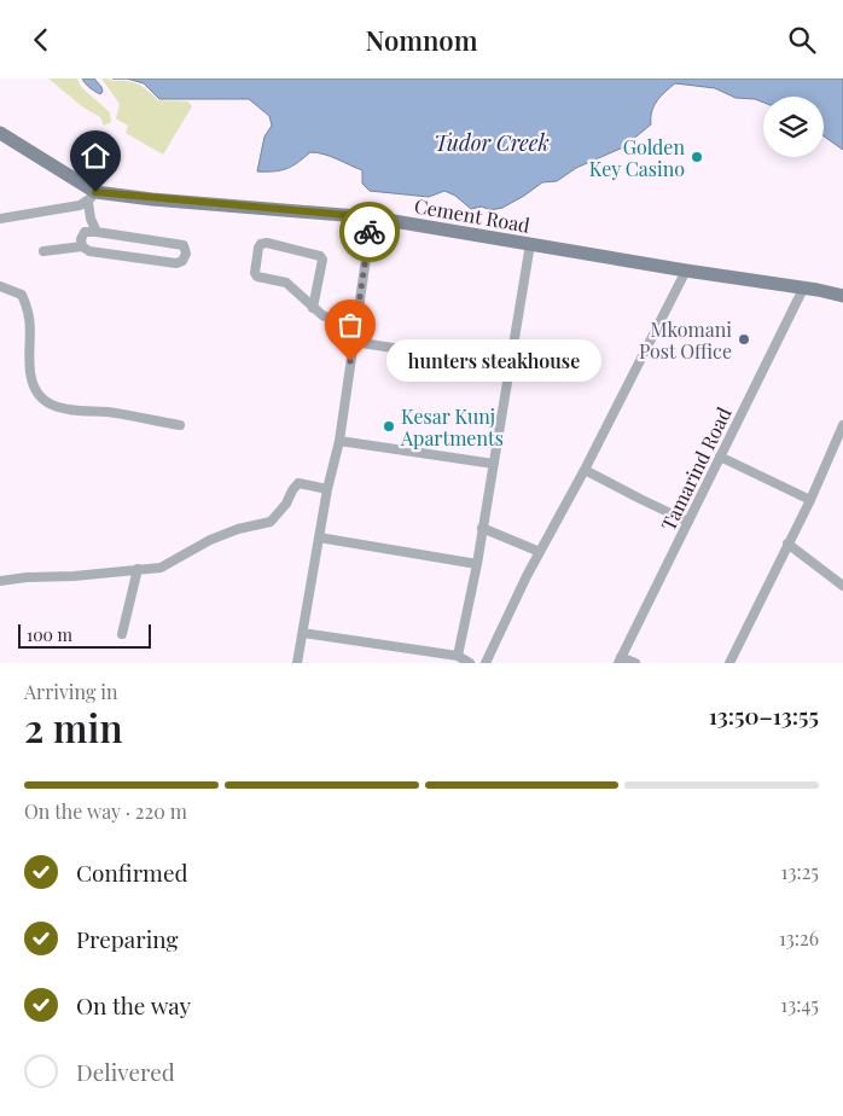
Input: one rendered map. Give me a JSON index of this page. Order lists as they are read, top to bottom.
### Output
{
  "streets": {
    "main road": ["Cement Road"],
    "street": ["Tamarind Road"]
  },
  "crossings": [
    ["Cement Road", "Tamarind Road"]
  ],
  "water": ["Tudor Creek"],
  "places": [
    "Golden Key Casino",
    "Mkomani Post Office",
    "hunters steakhouse",
    "Kesar Kunj Apartments"
  ],
  "scale_bar": "100 m",
  "page": {
    "header": "Nomnom",
    "bubble": "hunters steakhouse",
    "scale": "100 m",
    "heading": ["2 min", "Arriving in", "13:50–13:55"],
    "bar": "On the way · 220 m",
    "list": [
      ["Confirmed", "13:25"],
      ["Preparing", "13:26"],
      ["On the way", "13:45"],
      "Delivered"
    ]
  }
}
